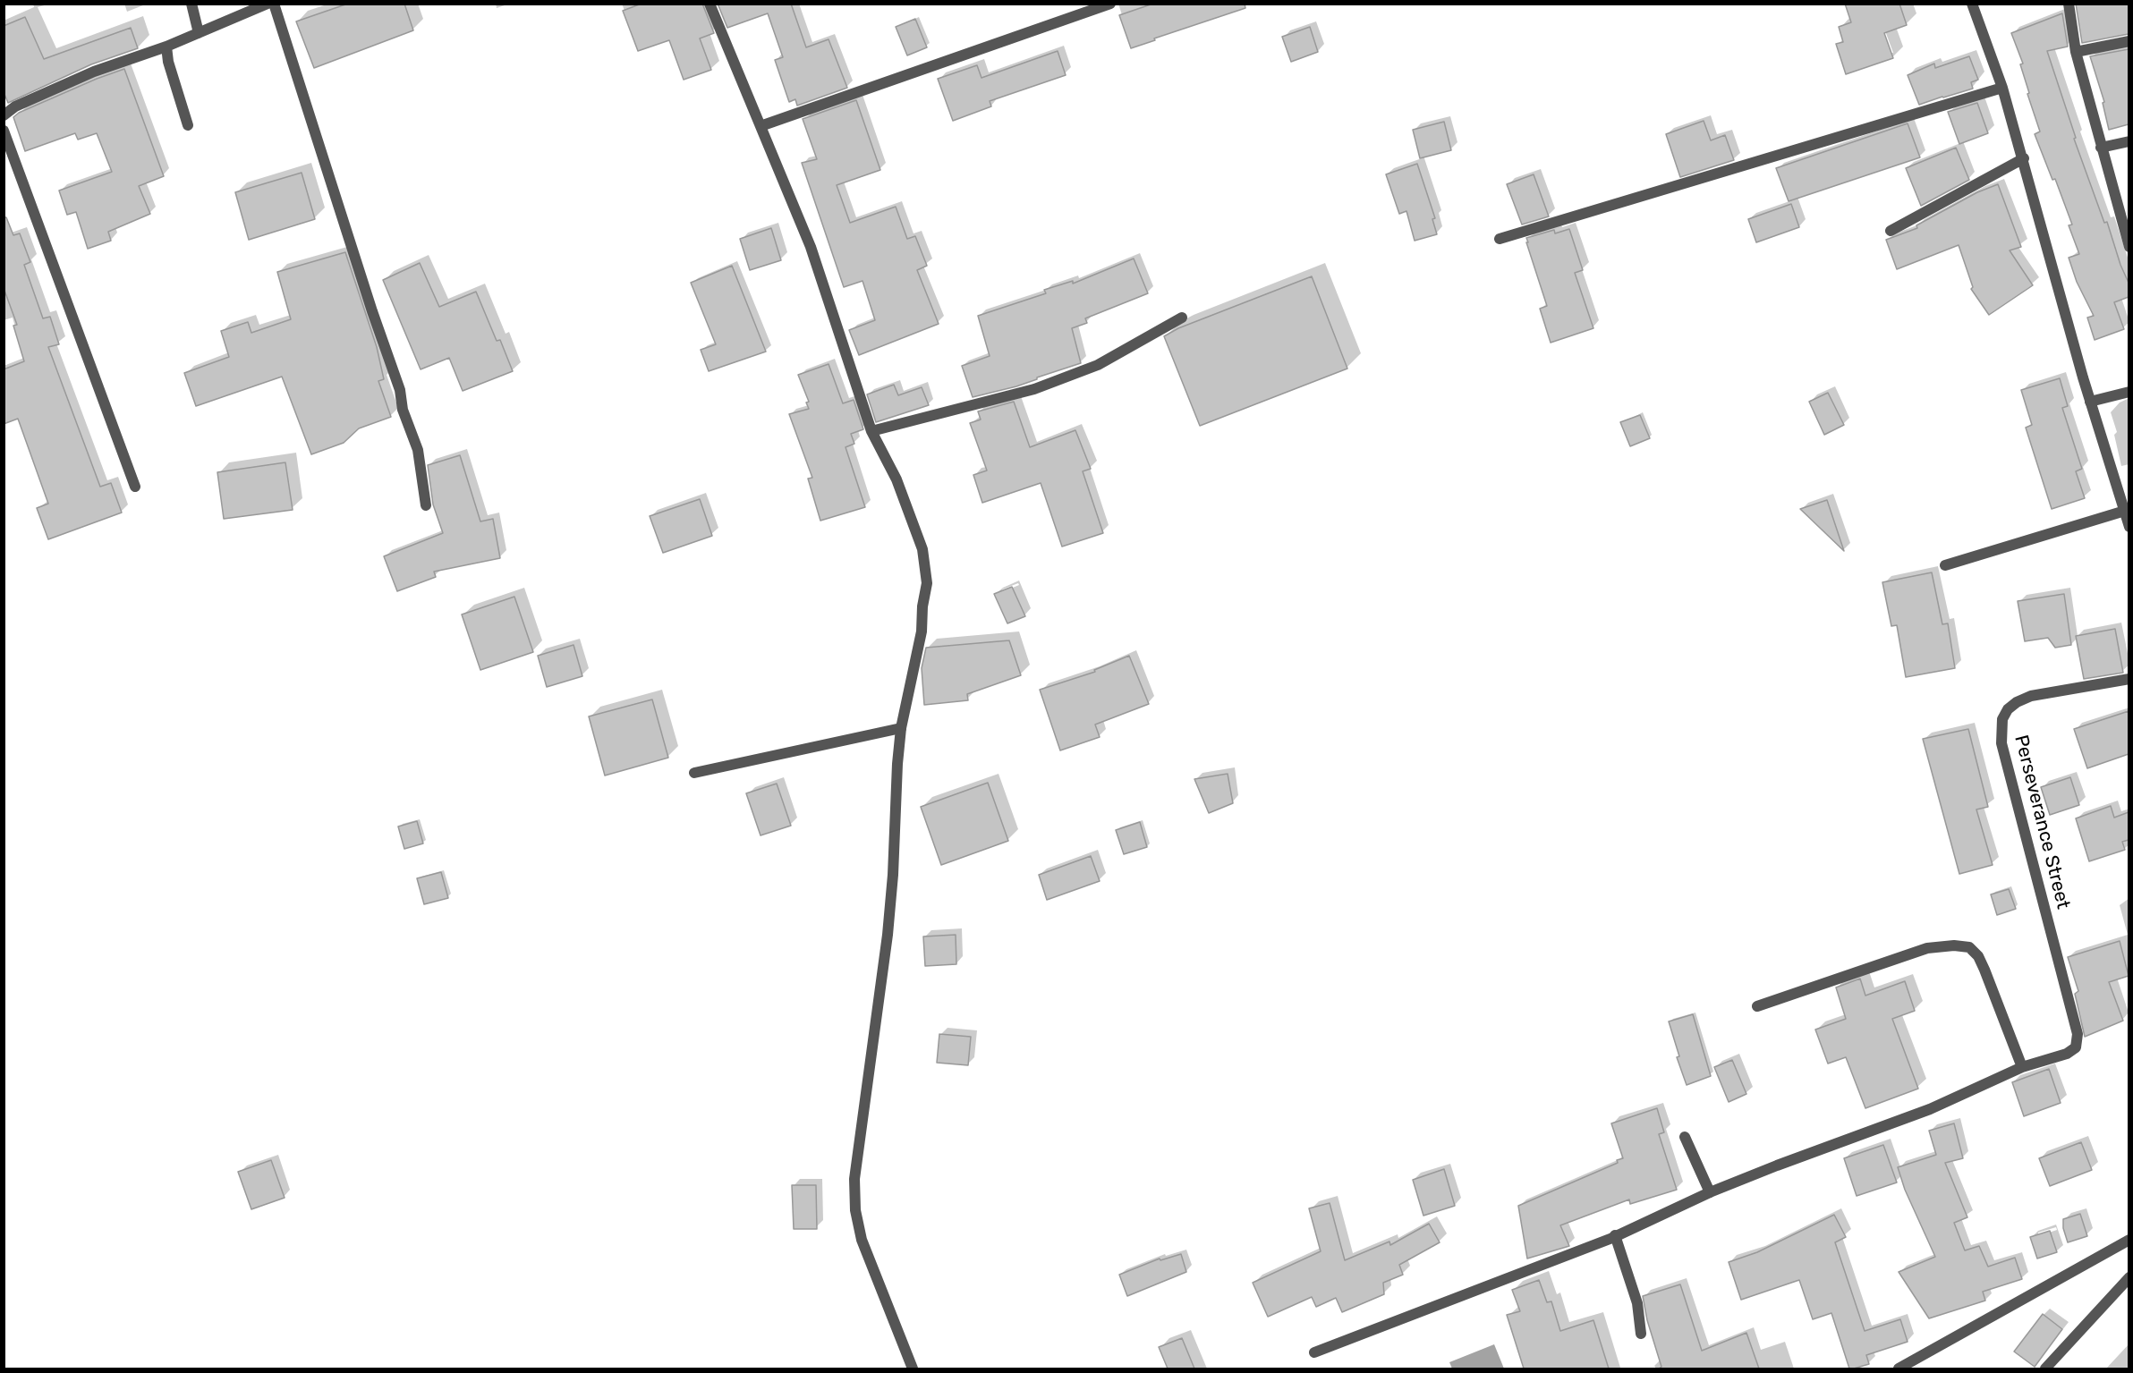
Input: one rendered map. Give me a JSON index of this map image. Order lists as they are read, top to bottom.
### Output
{
  "streets": {
    "street": ["Perseverance Street"]
  }
}
